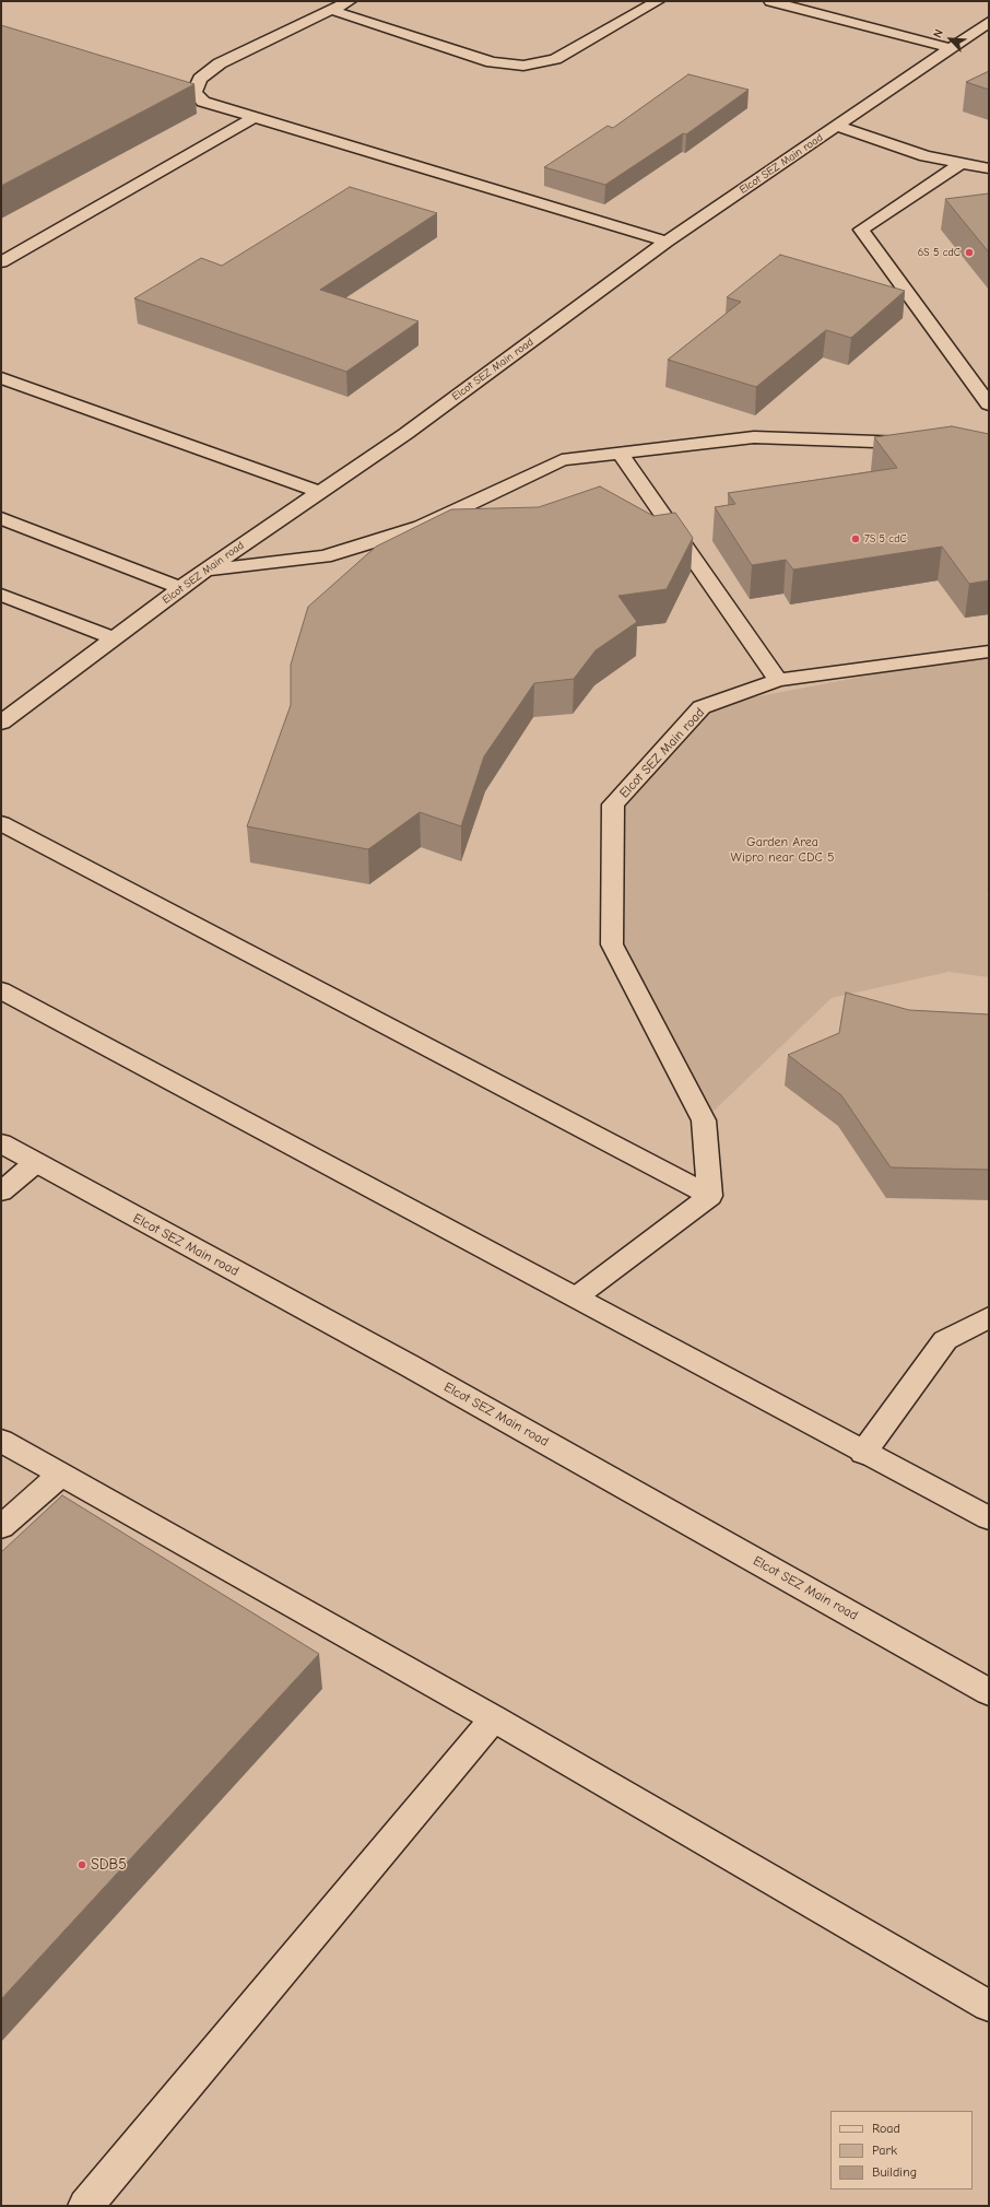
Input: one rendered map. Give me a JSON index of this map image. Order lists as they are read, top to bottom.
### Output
{
  "streets": {
    "street": ["Elcot SEZ Main road"]
  },
  "parks": ["Garden Area Wipro near CDC 5"],
  "places": ["6S 5 cdC", "7S 5 cdC", "SDB5"],
  "legend": ["Road", "Park", "Building"],
  "north": "top left"
}
